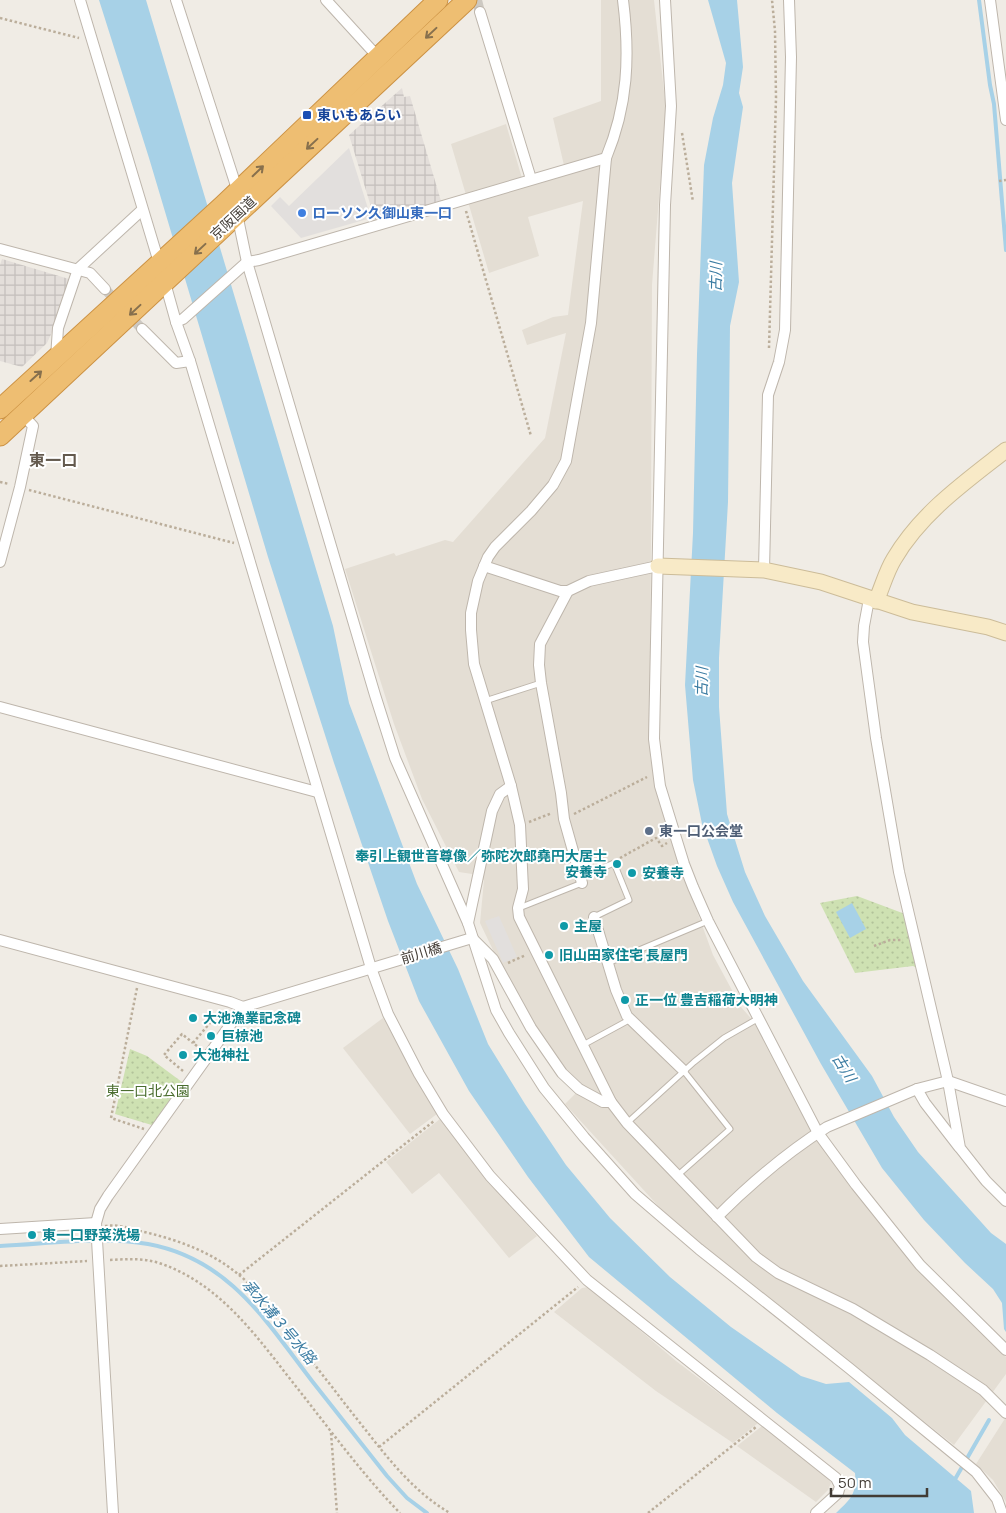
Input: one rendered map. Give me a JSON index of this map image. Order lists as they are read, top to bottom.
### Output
{
  "streets": {
    "highway": ["京阪国道"],
    "street": ["前川橋"]
  },
  "districts": ["東一口"],
  "water": ["古川", "承水溝３号水路"],
  "parks": ["東一口北公園"],
  "places": {
    "transit": ["東いもあらい"],
    "other": [
      "ローソン久御山東一口",
      "東一口公会堂",
      "奉引上観世音尊像／弥陀次郎堯円大居士 安養寺",
      "安養寺",
      "主屋",
      "旧山田家住宅 長屋門",
      "正一位 豊吉稲荷大明神",
      "大池漁業記念碑",
      "巨椋池",
      "大池神社",
      "東一口野菜洗場"
    ]
  },
  "scale_bar": "50 m"
}
